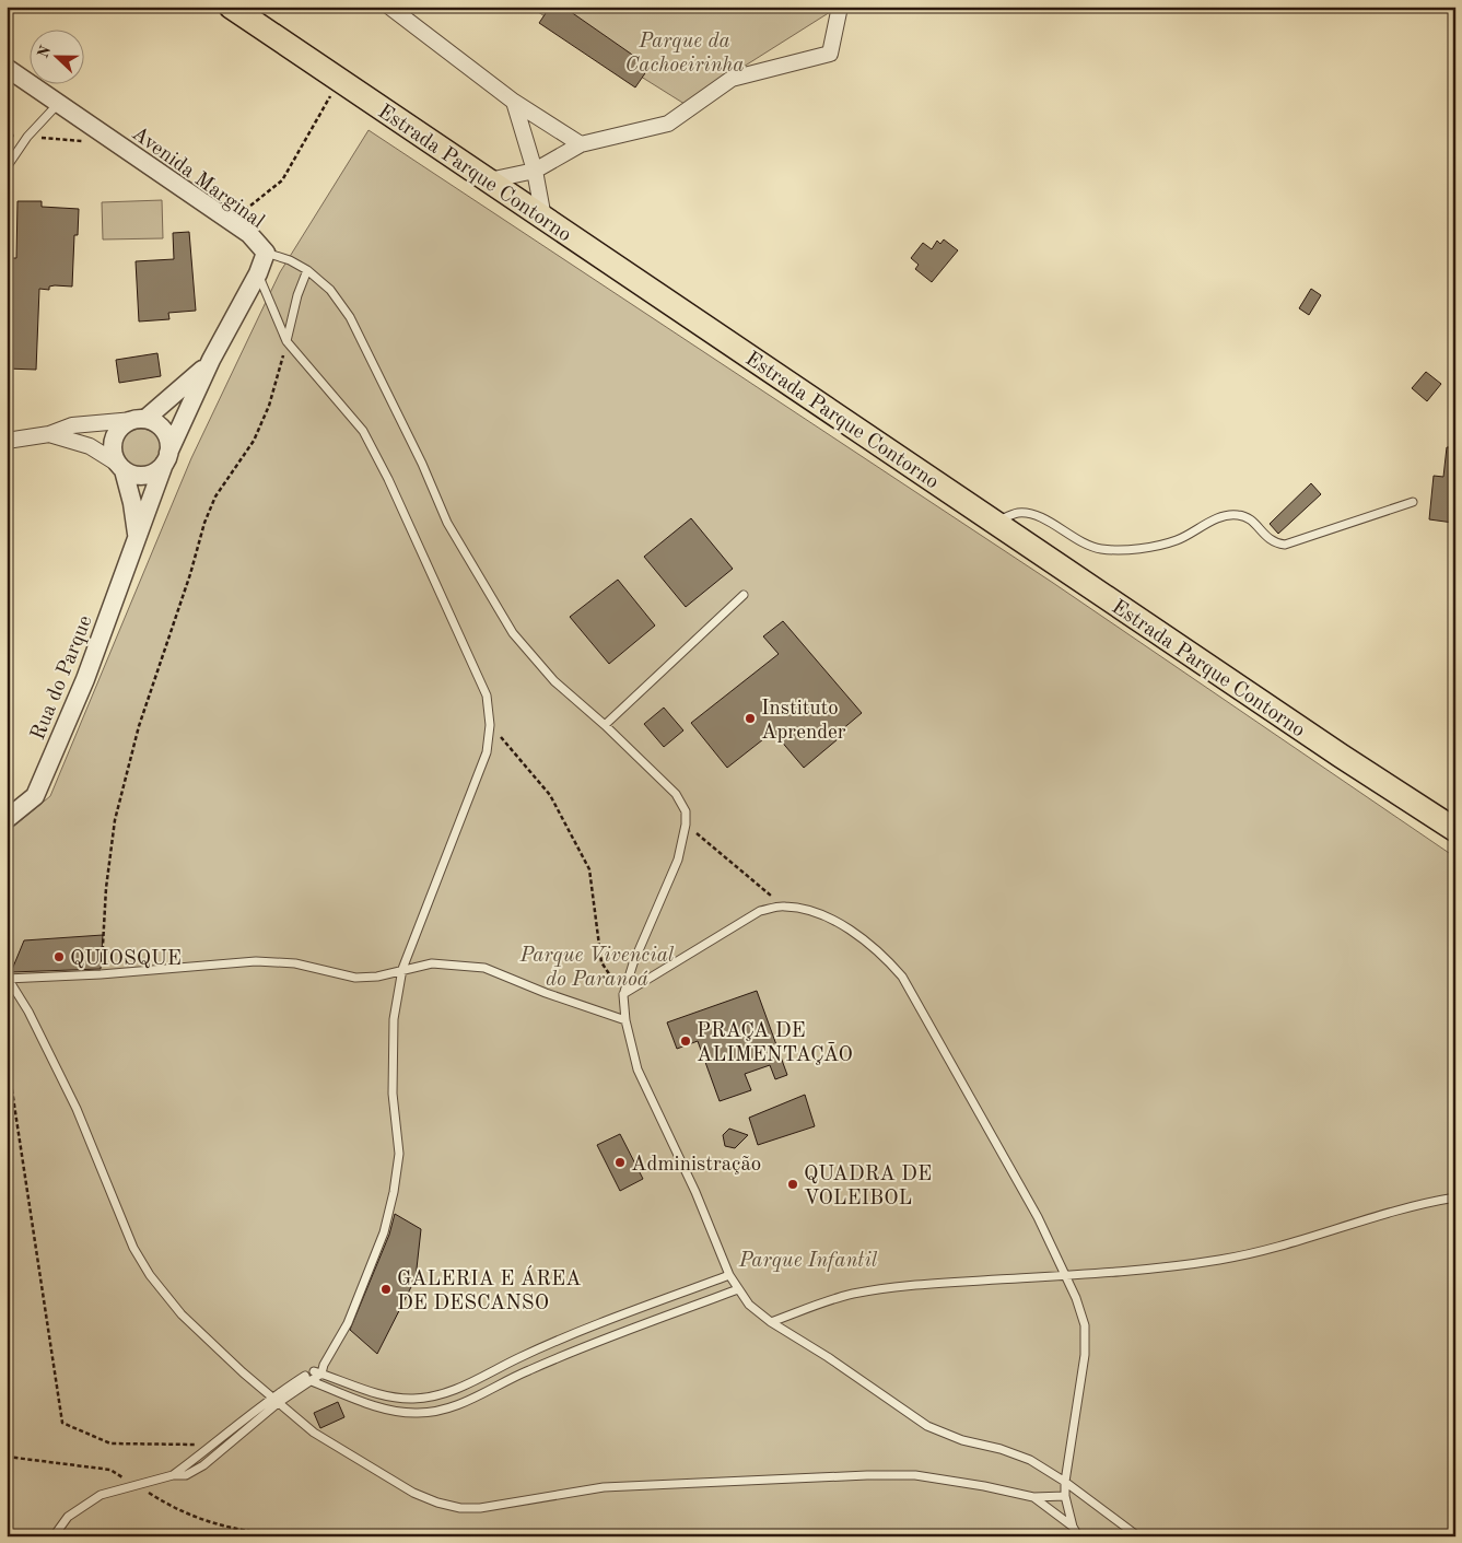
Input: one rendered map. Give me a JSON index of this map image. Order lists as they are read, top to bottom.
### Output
{
  "streets": {
    "main road": ["Estrada Parque Contorno"],
    "street": ["Avenida Marginal", "Rua do Parque"]
  },
  "crossings": [
    ["Avenida Marginal", "Rua do Parque"]
  ],
  "parks": ["Parque da Cachoeirinha", "Parque Vivencial do Paranoá", "Parque Infantil"],
  "places": [
    "Instituto Aprender",
    "QUIOSQUE",
    "PRAÇA DE ALIMENTAÇÃO",
    "Administração",
    "QUADRA DE VOLEIBOL",
    "GALERIA E ÁREA DE DESCANSO"
  ],
  "north": "left"
}
